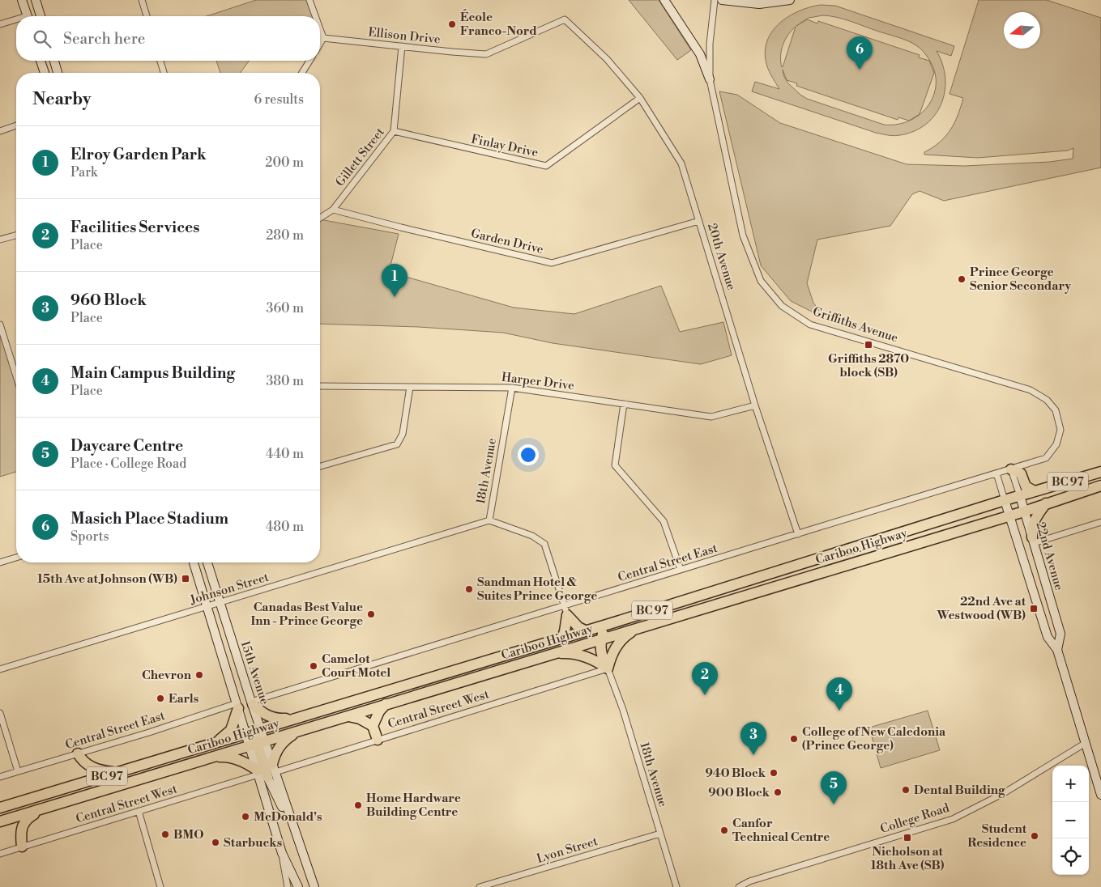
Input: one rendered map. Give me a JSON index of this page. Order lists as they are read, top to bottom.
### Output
{
  "streets": {
    "highway": ["BC 97", "Cariboo Highway"],
    "main road": ["22nd Avenue", "15th Avenue"],
    "street": [
      "Ellison Drive",
      "Finlay Drive",
      "Gillett Street",
      "Garden Drive",
      "20th Avenue",
      "Griffiths Avenue",
      "Harper Drive",
      "18th Avenue",
      "Central Street East",
      "Johnson Street",
      "Central Street West",
      "College Road",
      "Lyon Street"
    ]
  },
  "crossings": [
    ["Ellison Drive", "Gillett Street"],
    ["Ellison Drive", "20th Avenue"],
    ["Finlay Drive", "Gillett Street"],
    ["Finlay Drive", "20th Avenue"],
    ["Gillett Street", "Garden Drive"],
    ["Garden Drive", "20th Avenue"],
    ["20th Avenue", "Harper Drive"],
    ["20th Avenue", "Central Street East"],
    ["Griffiths Avenue", "22nd Avenue"],
    ["Griffiths Avenue", "Central Street East"],
    ["Harper Drive", "18th Avenue"],
    ["18th Avenue", "Central Street East"],
    ["18th Avenue", "Johnson Street"],
    ["18th Avenue", "Central Street West"],
    ["18th Avenue", "Lyon Street"],
    ["Cariboo Highway", "22nd Avenue"],
    ["Cariboo Highway", "15th Avenue"],
    ["22nd Avenue", "Central Street East"],
    ["22nd Avenue", "College Road"],
    ["Central Street East", "15th Avenue"],
    ["Johnson Street", "15th Avenue"]
  ],
  "places": {
    "other": [
      "École Franco-Nord",
      "Prince George Senior Secondary",
      "Sandman Hotel & Suites Prince George",
      "Canadas Best Value Inn - Prince George",
      "Camelot Court Motel",
      "Chevron",
      "Earls",
      "College of New Caledonia (Prince George)",
      "940 Block",
      "Dental Building",
      "900 Block",
      "Home Hardware Building Centre",
      "McDonald's",
      "Canfor Technical Centre",
      "BMO",
      "Student Residence",
      "Starbucks"
    ],
    "transit": [
      "Griffiths 2870 block (SB)",
      "15th Ave at Johnson (WB)",
      "22nd Ave at Westwood (WB)",
      "Nicholson at 18th Ave (SB)"
    ]
  },
  "north": "left",
  "page": {
    "search": "Search here",
    "pins": [
      "6",
      "1",
      "2",
      "4",
      "3",
      "5"
    ],
    "heading": ["Nearby", "6 results"],
    "list": [
      {
        "mark": "1",
        "name": "Elroy Garden Park",
        "note": "Park",
        "value": "200 m"
      },
      {
        "mark": "2",
        "name": "Facilities Services",
        "note": "Place",
        "value": "280 m"
      },
      {
        "mark": "3",
        "name": "960 Block",
        "note": "Place",
        "value": "360 m"
      },
      {
        "mark": "4",
        "name": "Main Campus Building",
        "note": "Place",
        "value": "380 m"
      },
      {
        "mark": "5",
        "name": "Daycare Centre",
        "note": "Place · College Road",
        "value": "440 m"
      },
      {
        "mark": "6",
        "name": "Masich Place Stadium",
        "note": "Sports",
        "value": "480 m"
      }
    ],
    "map_buttons": ["+", "−"]
  }
}
